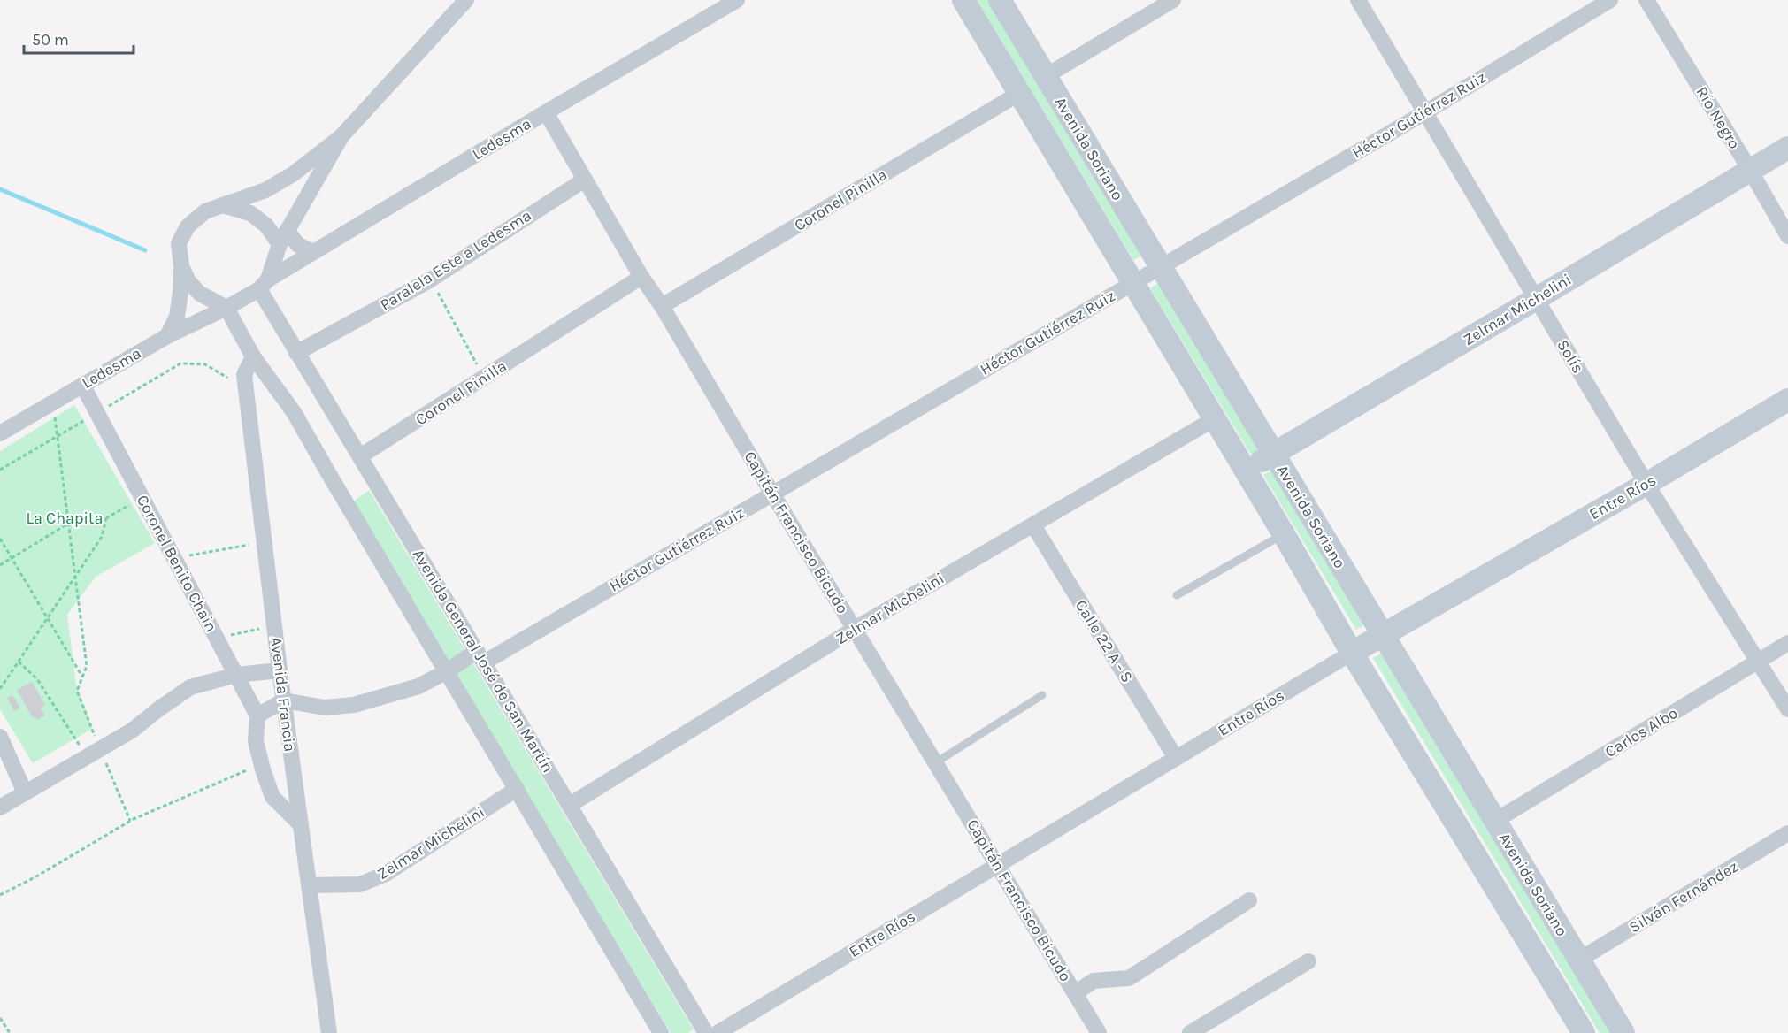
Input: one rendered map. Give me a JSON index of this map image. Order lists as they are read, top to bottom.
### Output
{
  "streets": {
    "street": [
      "Héctor Gutiérrez Ruiz",
      "Río Negro",
      "Ledesma",
      "Avenida Soriano",
      "Coronel Pinilla",
      "Paralela Este a Ledesma",
      "Zelmar Michelini",
      "Solís",
      "Entre Ríos",
      "Capitán Francisco Bicudo",
      "Coronel Benito Chain",
      "Calle 22 A - S",
      "Avenida General José de San Martín",
      "Avenida Francia",
      "Carlos Albo",
      "Silván Fernández"
    ]
  },
  "crossings": [
    ["Héctor Gutiérrez Ruiz", "Avenida Soriano"],
    ["Héctor Gutiérrez Ruiz", "Solís"],
    ["Héctor Gutiérrez Ruiz", "Capitán Francisco Bicudo"],
    ["Héctor Gutiérrez Ruiz", "Avenida General José de San Martín"],
    ["Héctor Gutiérrez Ruiz", "Avenida Francia"],
    ["Río Negro", "Zelmar Michelini"],
    ["Ledesma", "Capitán Francisco Bicudo"],
    ["Ledesma", "Coronel Benito Chain"],
    ["Ledesma", "Avenida General José de San Martín"],
    ["Avenida Soriano", "Coronel Pinilla"],
    ["Avenida Soriano", "Zelmar Michelini"],
    ["Avenida Soriano", "Entre Ríos"],
    ["Avenida Soriano", "Carlos Albo"],
    ["Avenida Soriano", "Silván Fernández"],
    ["Coronel Pinilla", "Capitán Francisco Bicudo"],
    ["Coronel Pinilla", "Avenida General José de San Martín"],
    ["Paralela Este a Ledesma", "Capitán Francisco Bicudo"],
    ["Paralela Este a Ledesma", "Avenida General José de San Martín"],
    ["Zelmar Michelini", "Solís"],
    ["Zelmar Michelini", "Capitán Francisco Bicudo"],
    ["Zelmar Michelini", "Calle 22 A - S"],
    ["Zelmar Michelini", "Avenida General José de San Martín"],
    ["Zelmar Michelini", "Avenida Francia"],
    ["Solís", "Entre Ríos"],
    ["Solís", "Carlos Albo"],
    ["Entre Ríos", "Capitán Francisco Bicudo"],
    ["Entre Ríos", "Calle 22 A - S"]
  ],
  "parks": ["La Chapita"],
  "scale_bar": "50 m"
}
